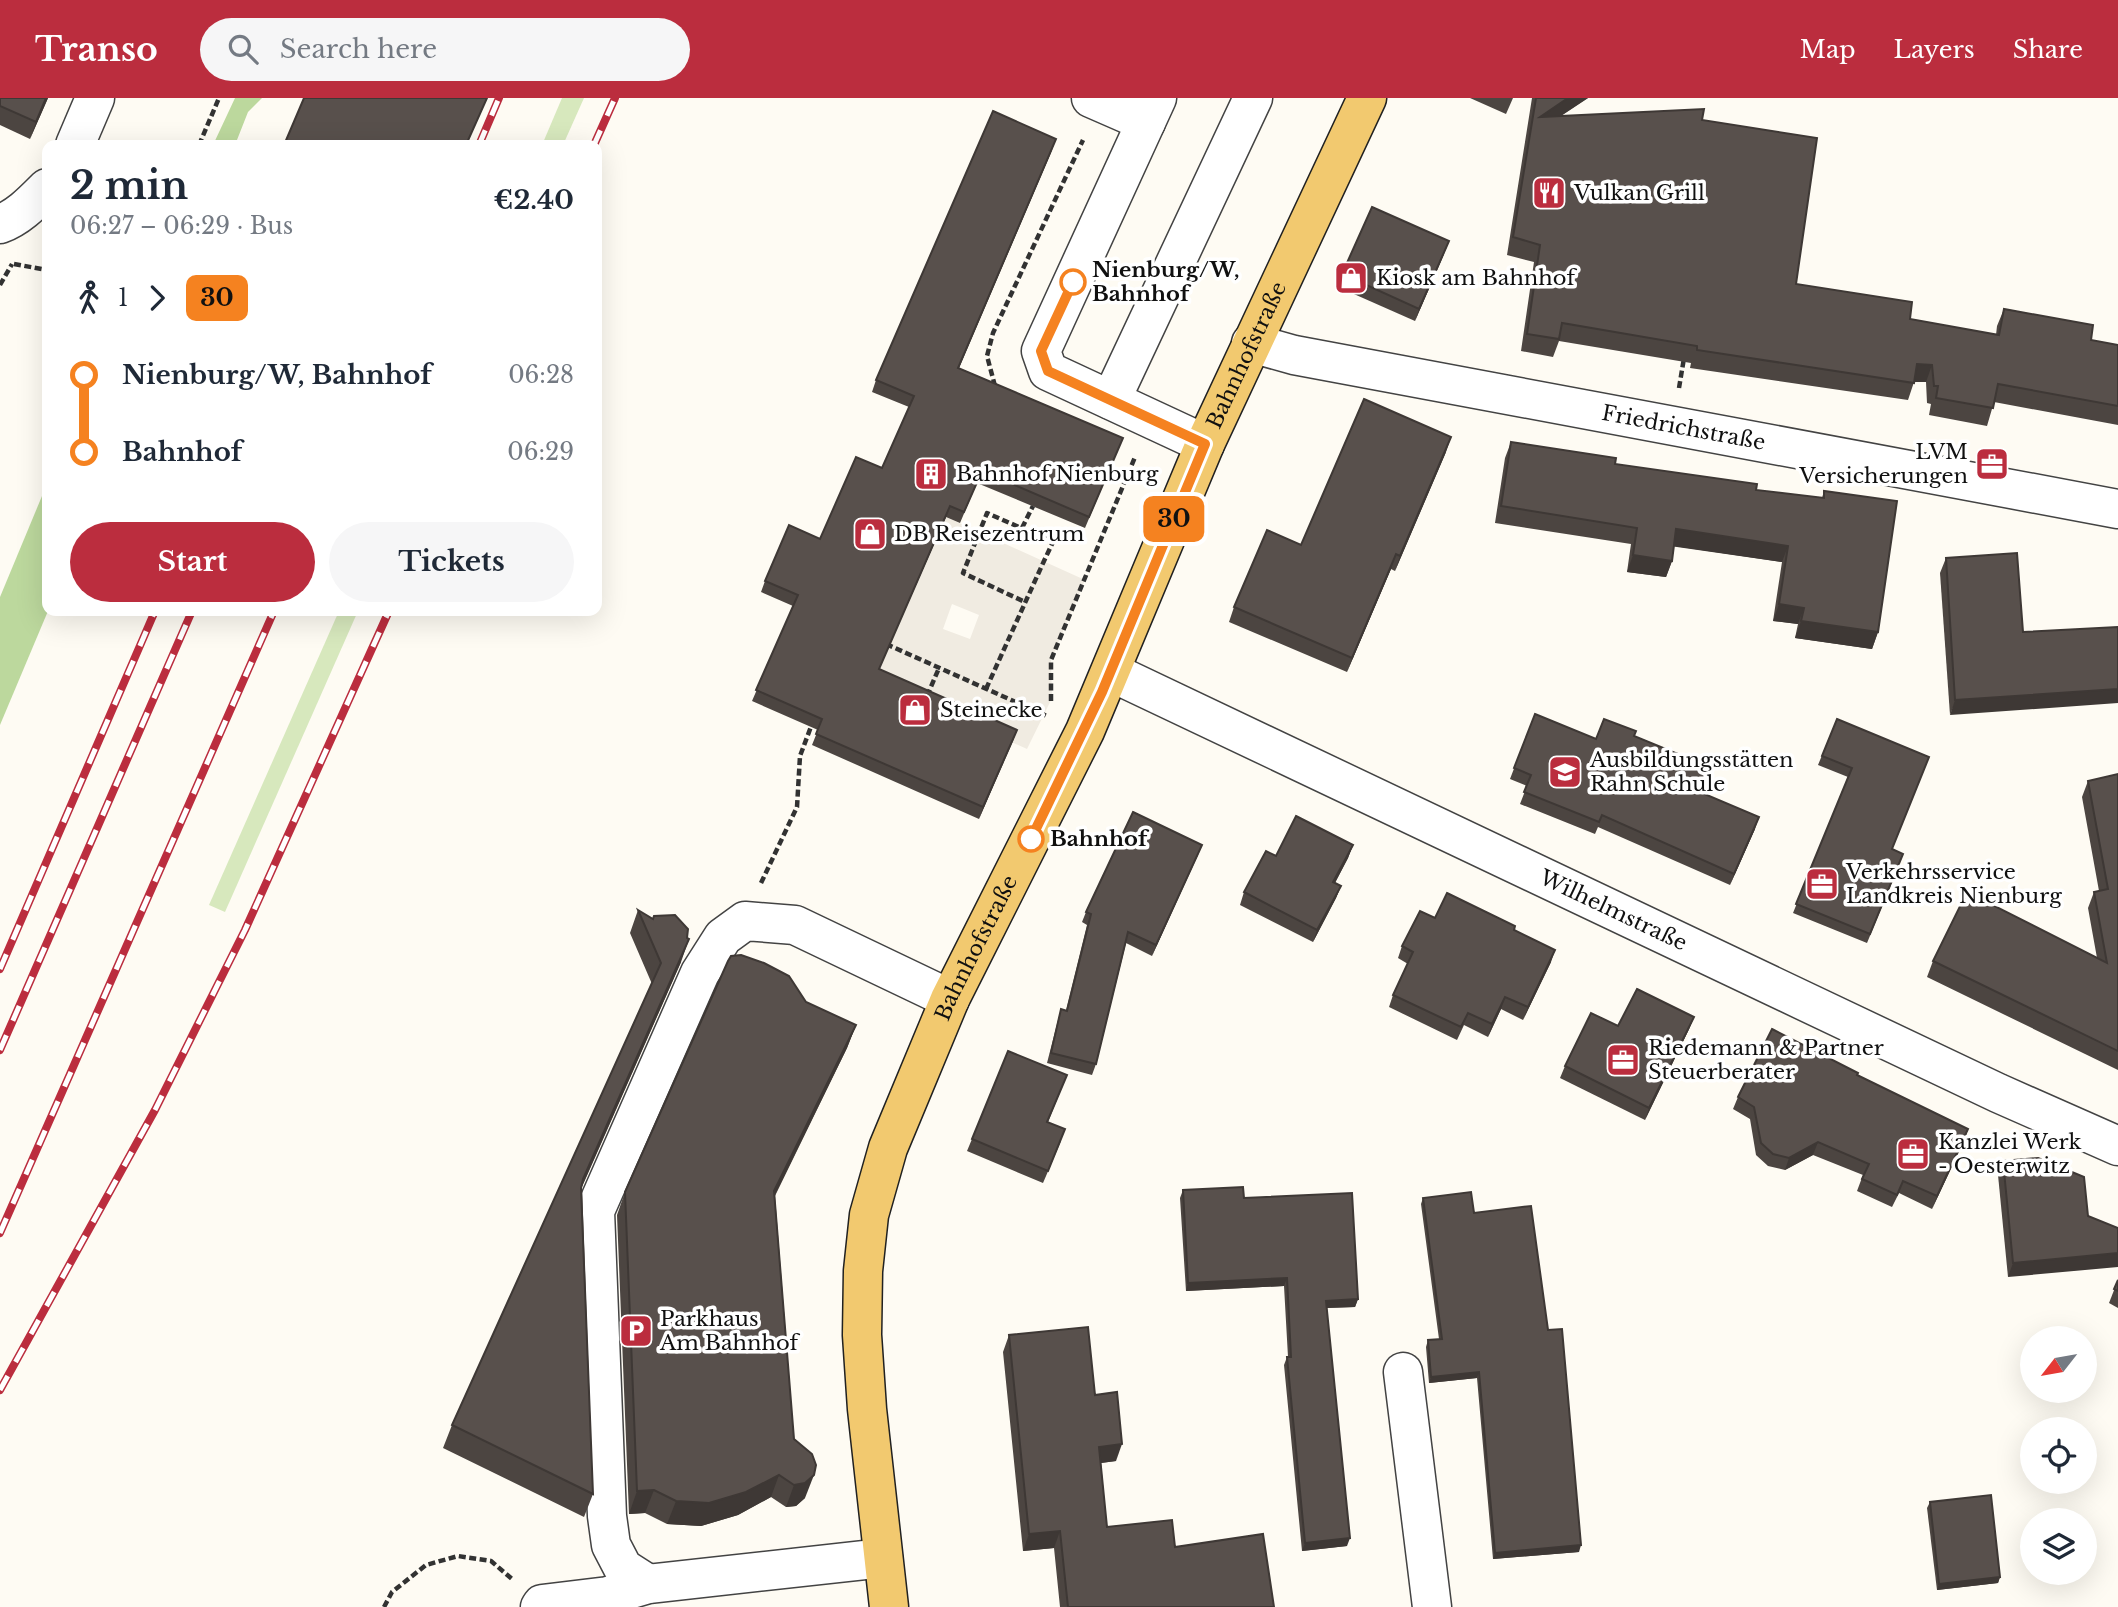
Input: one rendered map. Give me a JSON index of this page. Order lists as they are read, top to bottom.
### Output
{
  "streets": {
    "main road": ["Bahnhofstraße"],
    "street": ["Friedrichstraße", "Wilhelmstraße"]
  },
  "crossings": [
    ["Bahnhofstraße", "Friedrichstraße"],
    ["Bahnhofstraße", "Wilhelmstraße"]
  ],
  "places": {
    "restaurant": ["Vulkan Grill"],
    "shop": ["Kiosk am Bahnhof", "DB Reisezentrum", "Steinecke"],
    "other": ["Nienburg/W, Bahnhof", "Bahnhof"],
    "office": [
      "LVM Versicherungen",
      "Verkehrsservice Landkreis Nienburg",
      "Riedemann & Partner Steuerberater",
      "Kanzlei Werk - Oesterwitz"
    ],
    "building": ["Bahnhof Nienburg"],
    "school or university": ["Ausbildungsstätten Rahn Schule"],
    "parking": ["Parkhaus Am Bahnhof"]
  },
  "lines": ["bus line 30"],
  "north": "bottom left",
  "page": {
    "header": "Transo",
    "search": "Search here",
    "nav": ["Map", "Layers", "Share"],
    "on_map": "30",
    "heading": ["2 min", "06:27 – 06:29 · Bus", "€2.40"],
    "legs": ["1", "30"],
    "list": [
      {
        "name": "Nienburg/W, Bahnhof",
        "value": "06:28"
      },
      {
        "name": "Bahnhof",
        "value": "06:29"
      }
    ],
    "buttons": ["Start", "Tickets"]
  }
}
